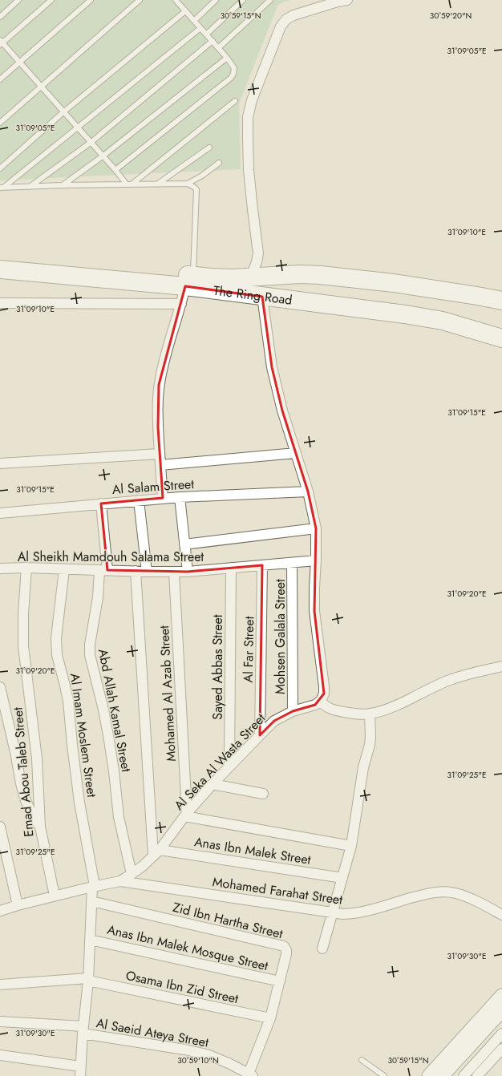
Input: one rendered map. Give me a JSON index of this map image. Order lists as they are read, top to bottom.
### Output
{
  "streets": {
    "highway": ["The Ring Road"],
    "street": [
      "Al Salam Street",
      "Al Sheikh Mamdouh Salama Street",
      "Mohsen Galala Street",
      "Al Far Street",
      "Sayed Abbas Street",
      "Mohamed Al Azab Street",
      "Abd Allah Kamal Street",
      "Al Imam Moslem Street",
      "Al Seka Al Wasta Street",
      "Emad Abou Taleb Street",
      "Anas Ibn Malek Street",
      "Mohamed Farahat Street",
      "Zid Ibn Hartha Street",
      "Anas Ibn Malek Mosque Street",
      "Osama Ibn Zid Street",
      "Al Saeid Ateya Street"
    ]
  },
  "crossings": [
    ["Al Salam Street", "Abd Allah Kamal Street"],
    ["Al Sheikh Mamdouh Salama Street", "Mohsen Galala Street"],
    ["Al Sheikh Mamdouh Salama Street", "Al Far Street"],
    ["Al Sheikh Mamdouh Salama Street", "Sayed Abbas Street"],
    ["Al Sheikh Mamdouh Salama Street", "Mohamed Al Azab Street"],
    ["Al Sheikh Mamdouh Salama Street", "Abd Allah Kamal Street"],
    ["Al Sheikh Mamdouh Salama Street", "Al Imam Moslem Street"],
    ["Al Sheikh Mamdouh Salama Street", "Emad Abou Taleb Street"],
    ["Mohsen Galala Street", "Al Seka Al Wasta Street"],
    ["Al Far Street", "Al Seka Al Wasta Street"],
    ["Sayed Abbas Street", "Al Seka Al Wasta Street"],
    ["Mohamed Al Azab Street", "Al Seka Al Wasta Street"],
    ["Abd Allah Kamal Street", "Al Seka Al Wasta Street"],
    ["Al Imam Moslem Street", "Al Seka Al Wasta Street"],
    ["Al Imam Moslem Street", "Zid Ibn Hartha Street"],
    ["Al Imam Moslem Street", "Anas Ibn Malek Mosque Street"],
    ["Al Imam Moslem Street", "Osama Ibn Zid Street"],
    ["Al Imam Moslem Street", "Al Saeid Ateya Street"],
    ["Al Seka Al Wasta Street", "Emad Abou Taleb Street"],
    ["Al Seka Al Wasta Street", "Anas Ibn Malek Street"],
    ["Al Seka Al Wasta Street", "Mohamed Farahat Street"],
    ["Zid Ibn Hartha Street", "Anas Ibn Malek Mosque Street"],
    ["Zid Ibn Hartha Street", "Osama Ibn Zid Street"],
    ["Zid Ibn Hartha Street", "Al Saeid Ateya Street"]
  ],
  "coordinates": [
    "30°59'20\"N",
    "30°59'15\"N",
    "31°09'05\"E",
    "31°09'10\"E",
    "31°09'15\"E",
    "31°09'20\"E",
    "31°09'25\"E",
    "31°09'30\"E",
    "30°59'10\"N"
  ]
}
